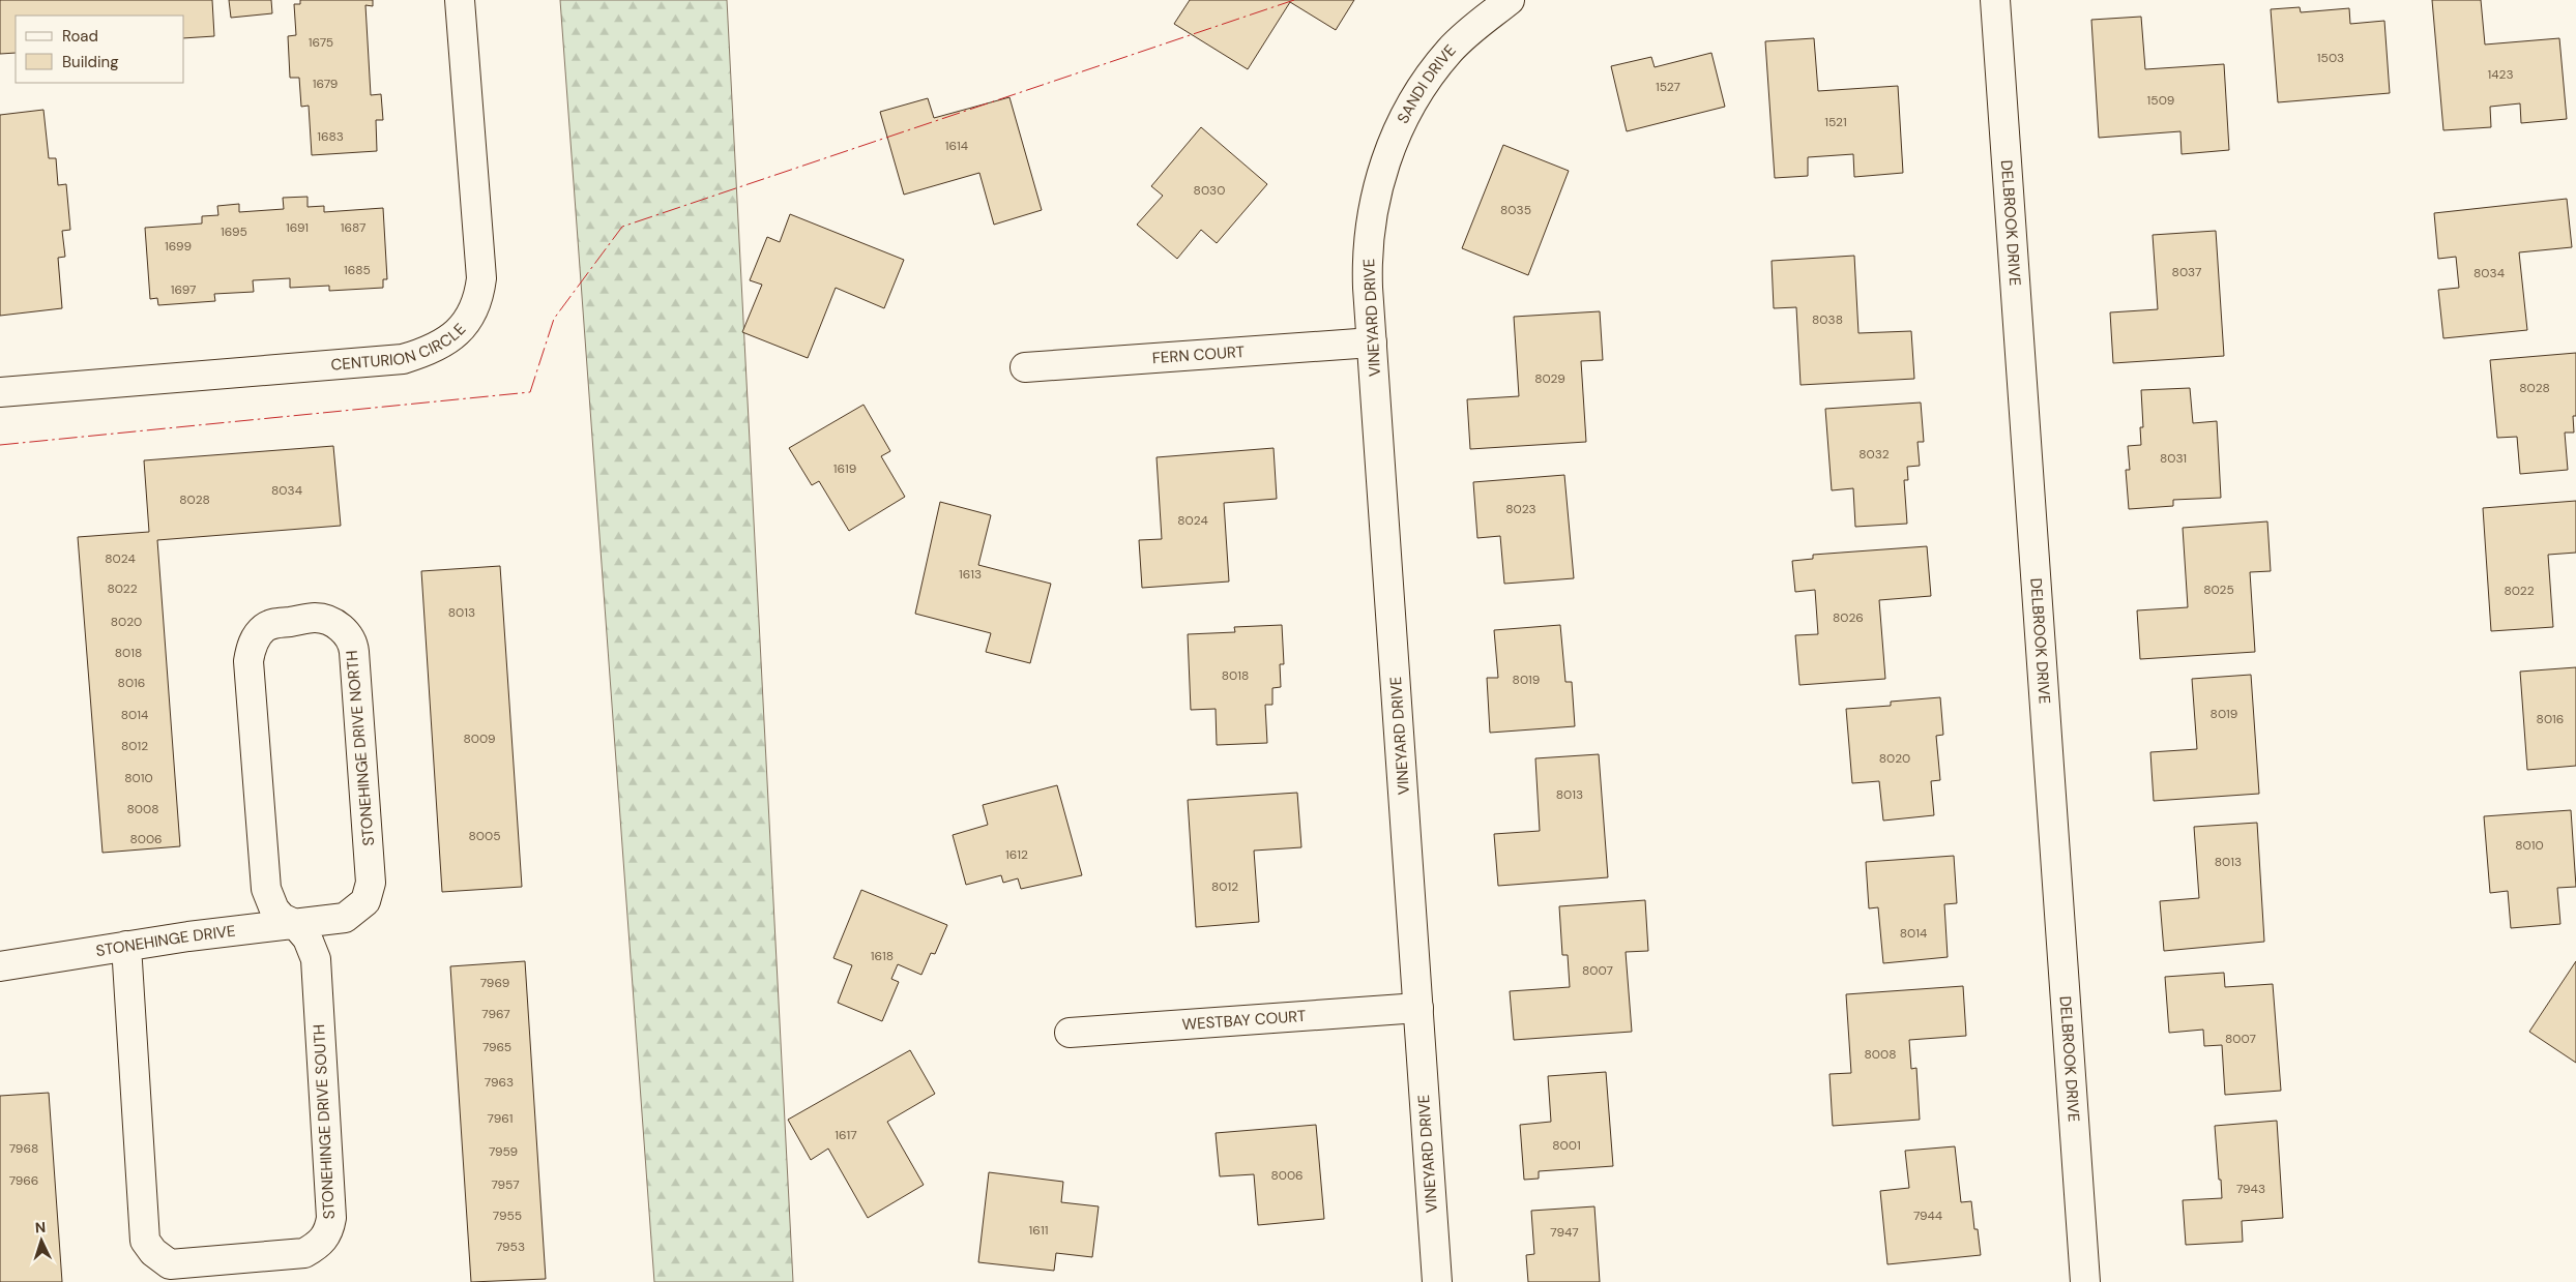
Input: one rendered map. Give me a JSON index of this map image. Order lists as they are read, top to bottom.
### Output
{
  "streets": {
    "street": [
      "SANDI DRIVE",
      "DELBROOK DRIVE",
      "VINEYARD DRIVE",
      "CENTURION CIRCLE",
      "FERN COURT",
      "STONEHINGE DRIVE NORTH",
      "STONEHINGE DRIVE",
      "WESTBAY COURT",
      "STONEHINGE DRIVE SOUTH"
    ]
  },
  "crossings": [
    ["SANDI DRIVE", "VINEYARD DRIVE"],
    ["VINEYARD DRIVE", "FERN COURT"],
    ["VINEYARD DRIVE", "WESTBAY COURT"],
    ["STONEHINGE DRIVE NORTH", "STONEHINGE DRIVE"],
    ["STONEHINGE DRIVE NORTH", "STONEHINGE DRIVE SOUTH"],
    ["STONEHINGE DRIVE", "STONEHINGE DRIVE SOUTH"]
  ],
  "house_numbers": [
    "1675",
    "1503",
    "1423",
    "1679",
    "1527",
    "1509",
    "1521",
    "1683",
    "1614",
    "8030",
    "8035",
    "1691",
    "1687",
    "1695",
    "1699",
    "1685",
    "8037",
    "8034",
    "1697",
    "8038",
    "8029",
    "8028",
    "8032",
    "8031",
    "1619",
    "8034",
    "8028",
    "8023",
    "8024",
    "8024",
    "1613",
    "8022",
    "8025",
    "8022",
    "8013",
    "8026",
    "8020",
    "8018",
    "8018",
    "8019",
    "8016",
    "8019",
    "8014",
    "8016",
    "8009",
    "8012",
    "8020",
    "8010",
    "8013",
    "8008",
    "8005",
    "8006",
    "8010",
    "1612",
    "8013",
    "8012",
    "8014",
    "1618",
    "8007",
    "7969",
    "7967",
    "8007",
    "7965",
    "8008",
    "7963",
    "7961",
    "1617",
    "8001",
    "7968",
    "7959",
    "8006",
    "7966",
    "7957",
    "7943",
    "7955",
    "7944",
    "1611",
    "7947",
    "7953"
  ],
  "legend": ["Road", "Building"],
  "north": "top"
}
